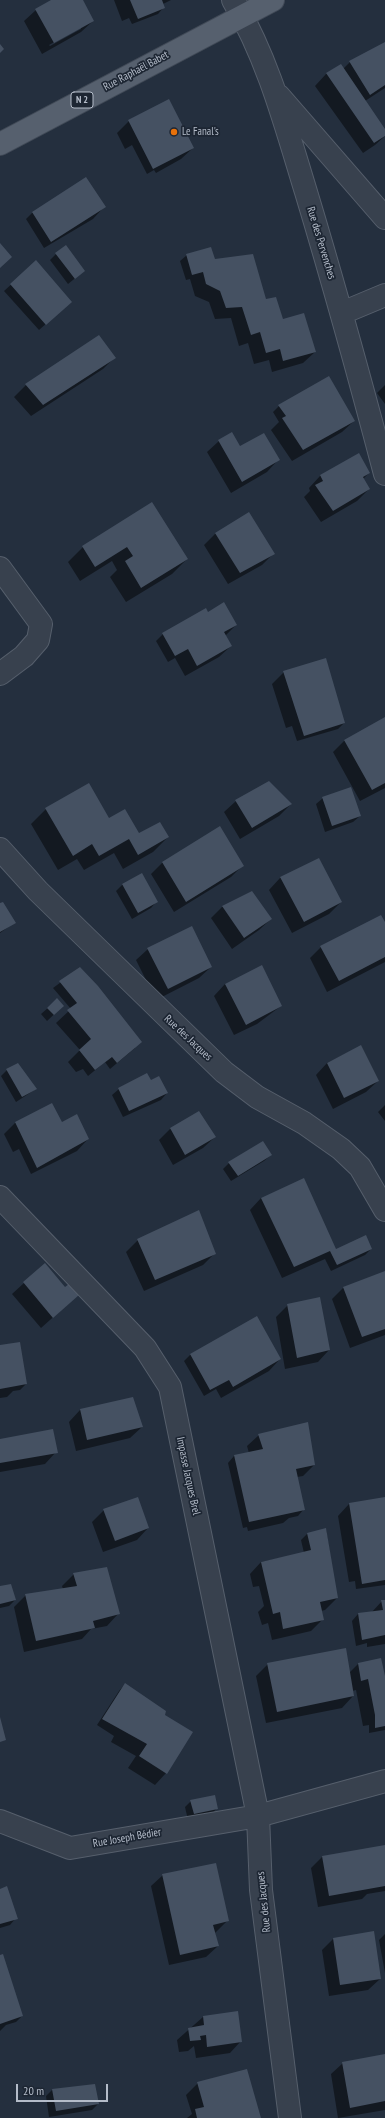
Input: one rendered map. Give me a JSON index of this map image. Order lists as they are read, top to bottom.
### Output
{
  "streets": {
    "main road": ["Rue Raphaël Babet", "N 2"],
    "street": [
      "Rue des Pervenches",
      "Rue des Jacques",
      "Impasse Jacques Brel",
      "Rue Joseph Bédier"
    ]
  },
  "crossings": [
    ["Rue Raphaël Babet", "Rue des Pervenches"],
    ["Rue des Jacques", "Impasse Jacques Brel"],
    ["Rue des Jacques", "Rue Joseph Bédier"],
    ["Impasse Jacques Brel", "Rue Joseph Bédier"]
  ],
  "places": ["Le Fanal's"],
  "scale_bar": "20 m"
}
